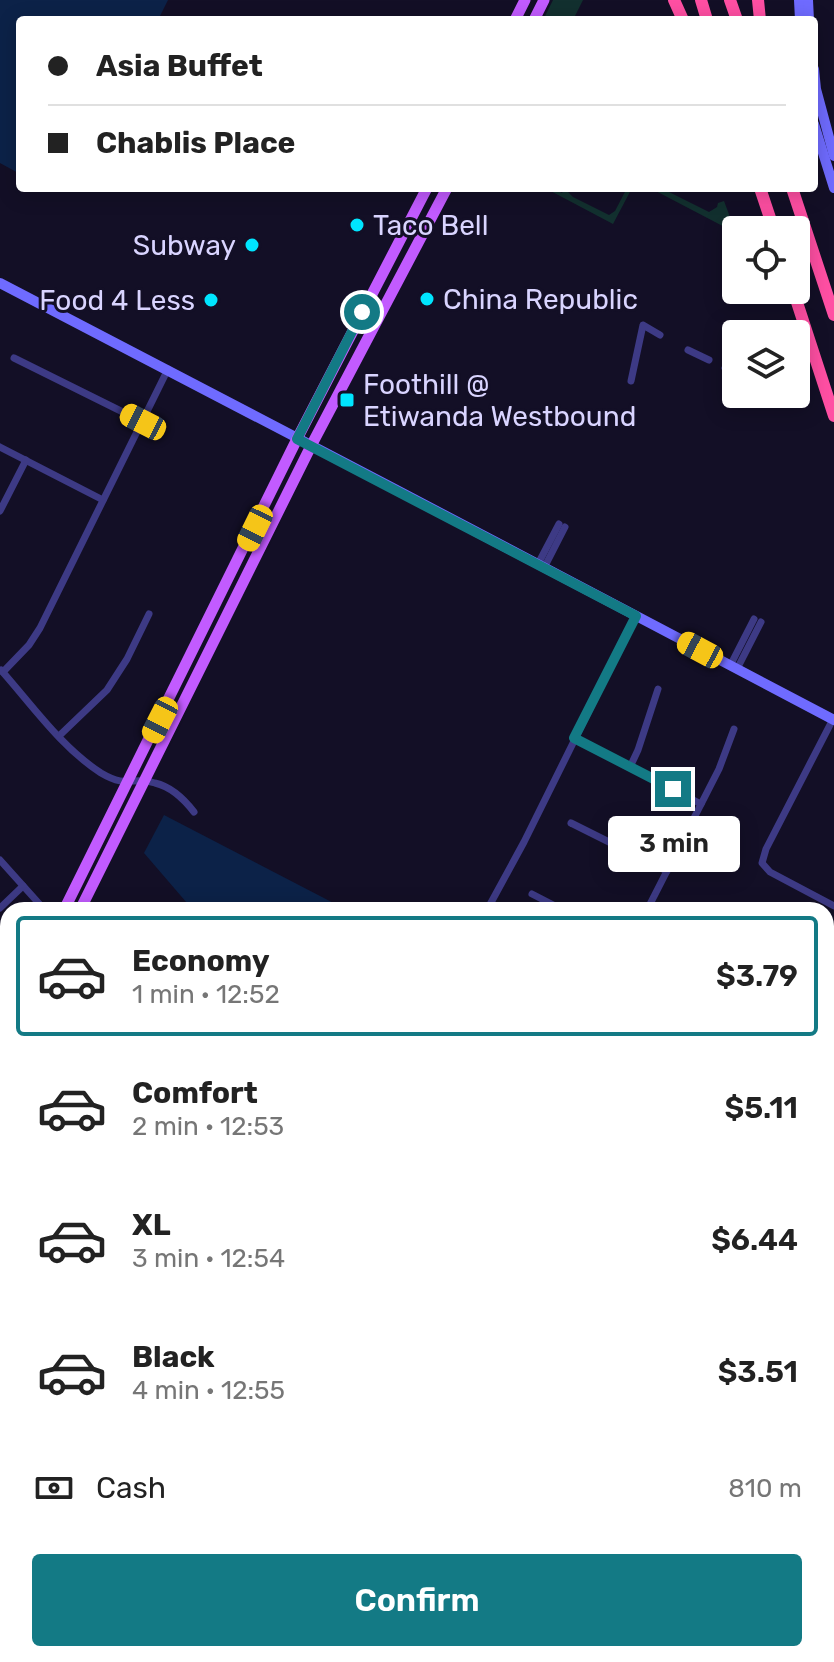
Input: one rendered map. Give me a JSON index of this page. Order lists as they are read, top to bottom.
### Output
{
  "places": {
    "other": [
      "Taco Bell",
      "Subway",
      "China Republic",
      "Food 4 Less"
    ],
    "transit": ["Foothill @ Etiwanda Westbound"]
  },
  "page": {
    "banner": ["Asia Buffet", "Chablis Place"],
    "bubble": "3 min",
    "list": [
      {
        "name": "Economy",
        "note": "1 min · 12:52",
        "value": "$3.79"
      },
      {
        "name": "Comfort",
        "note": "2 min · 12:53",
        "value": "$5.11"
      },
      {
        "name": "XL",
        "note": "3 min · 12:54",
        "value": "$6.44"
      },
      {
        "name": "Black",
        "note": "4 min · 12:55",
        "value": "$3.51"
      }
    ],
    "pay": ["Cash", "810 m"],
    "buttons": "Confirm"
  }
}
